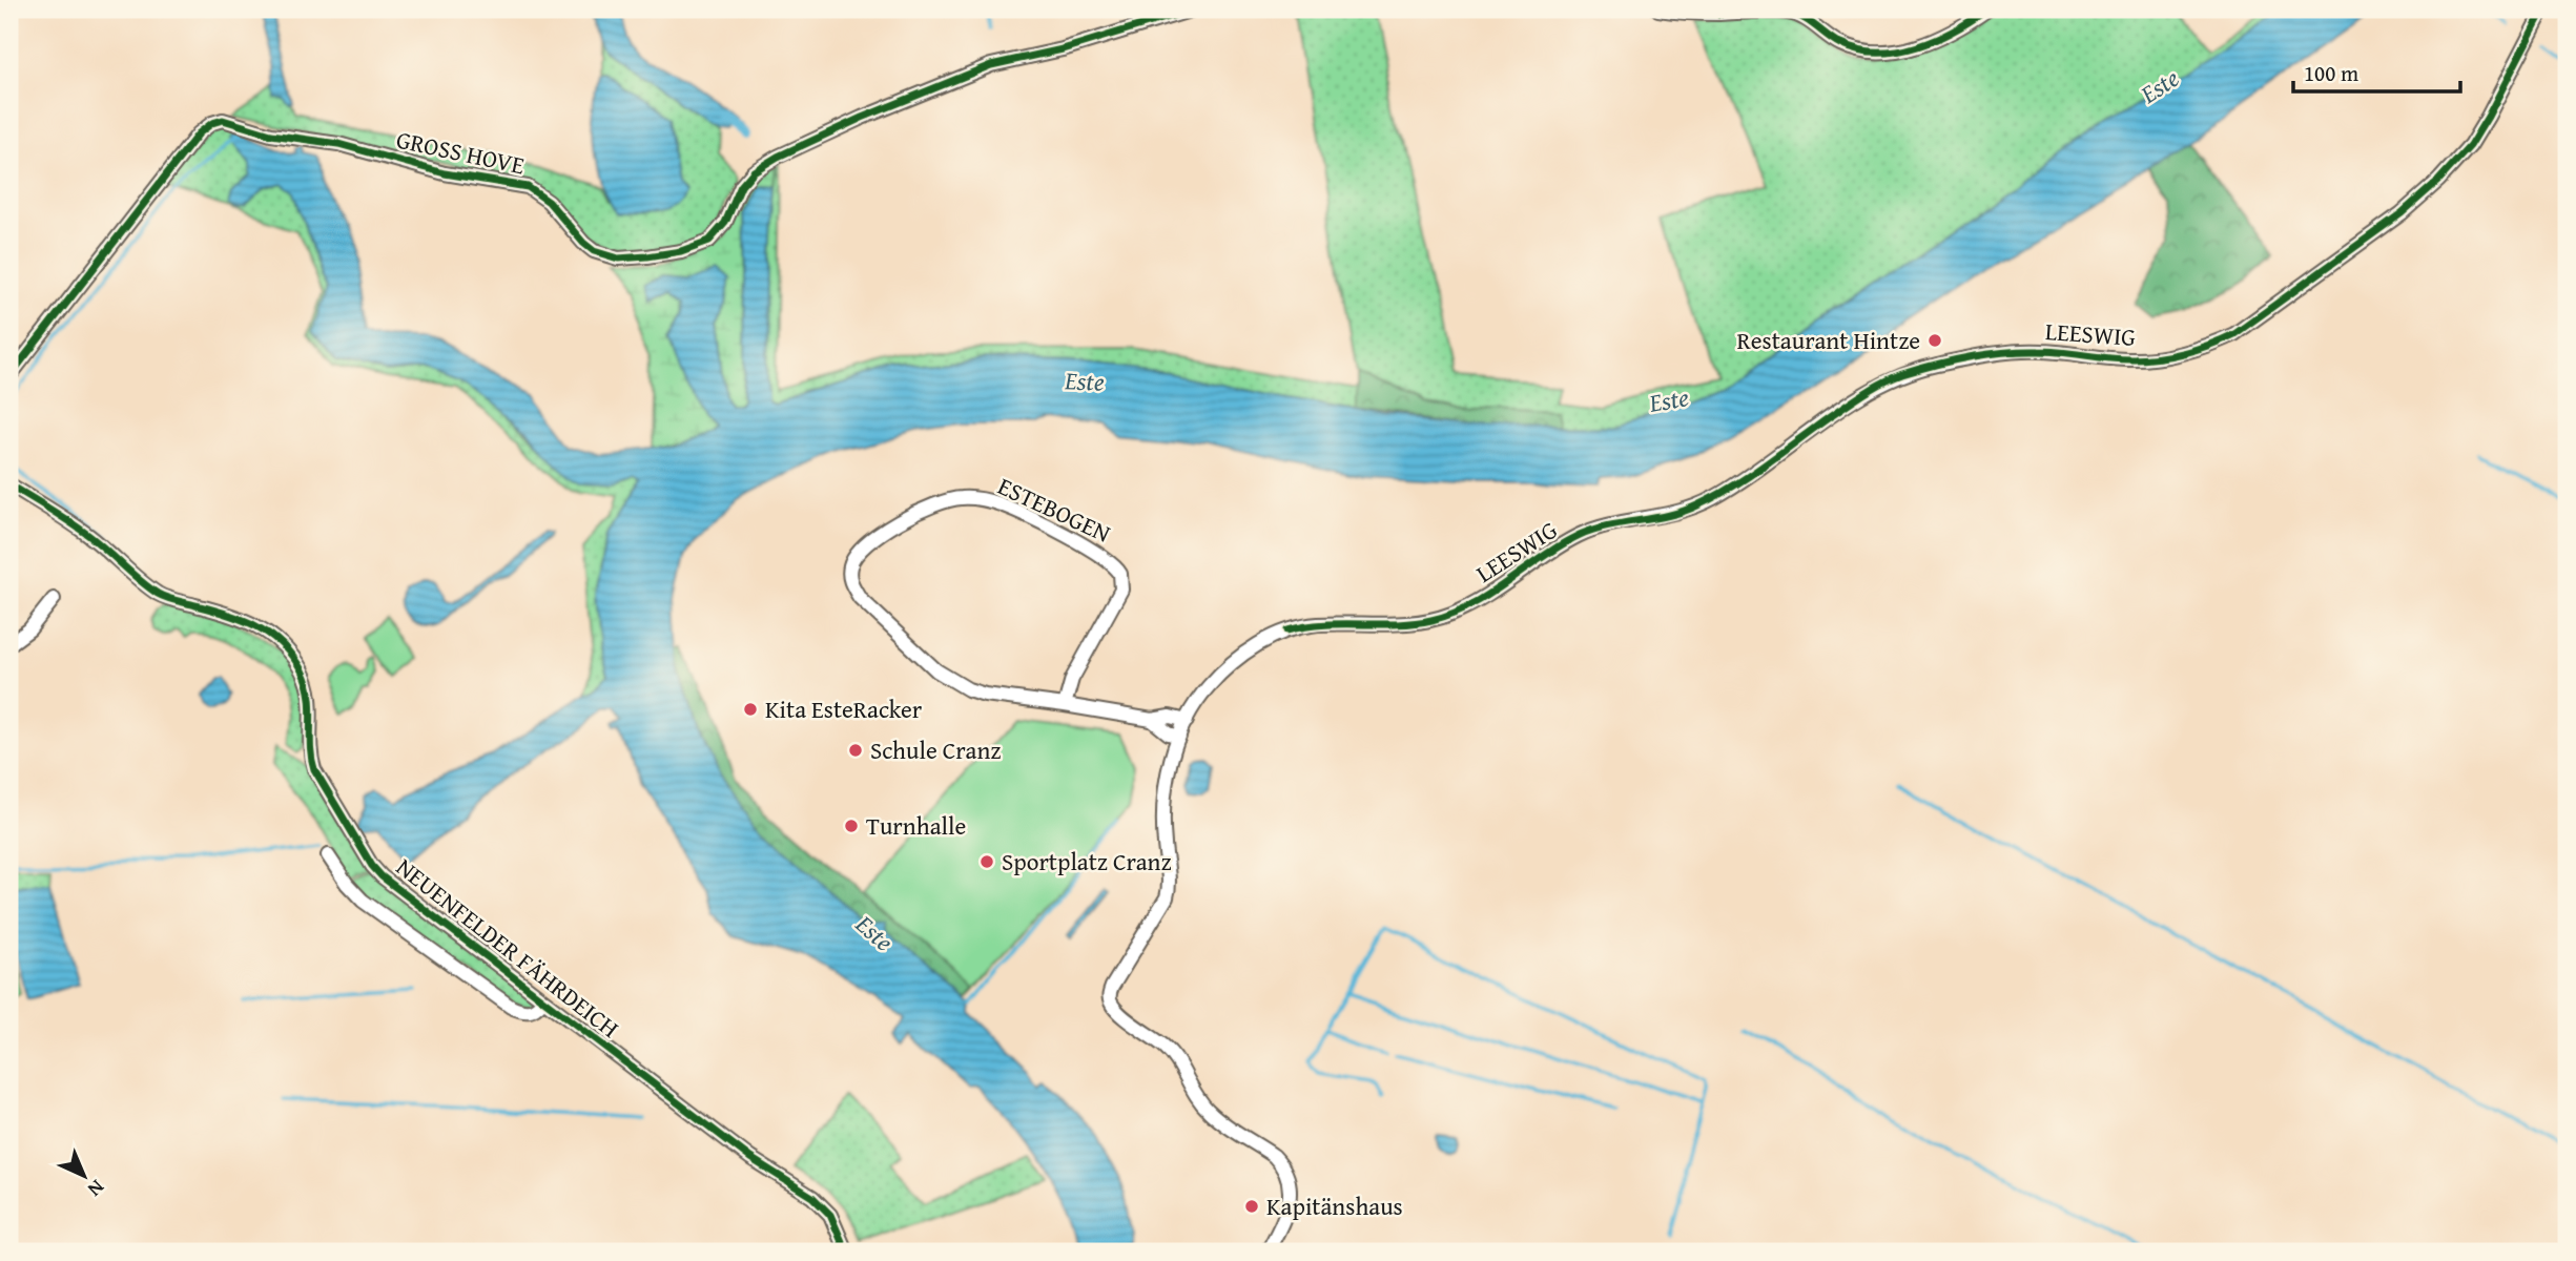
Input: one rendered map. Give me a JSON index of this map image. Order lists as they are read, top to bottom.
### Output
{
  "streets": {
    "street": [
      "GROSS HOVE",
      "LEESWIG",
      "ESTEBOGEN",
      "NEUENFELDER FÄHRDEICH"
    ]
  },
  "crossings": [
    ["LEESWIG", "ESTEBOGEN"]
  ],
  "water": ["Este"],
  "places": [
    "Restaurant Hintze",
    "Kita EsteRacker",
    "Schule Cranz",
    "Turnhalle",
    "Sportplatz Cranz",
    "Kapitänshaus"
  ],
  "scale_bar": "100 m",
  "north": "bottom right"
}
